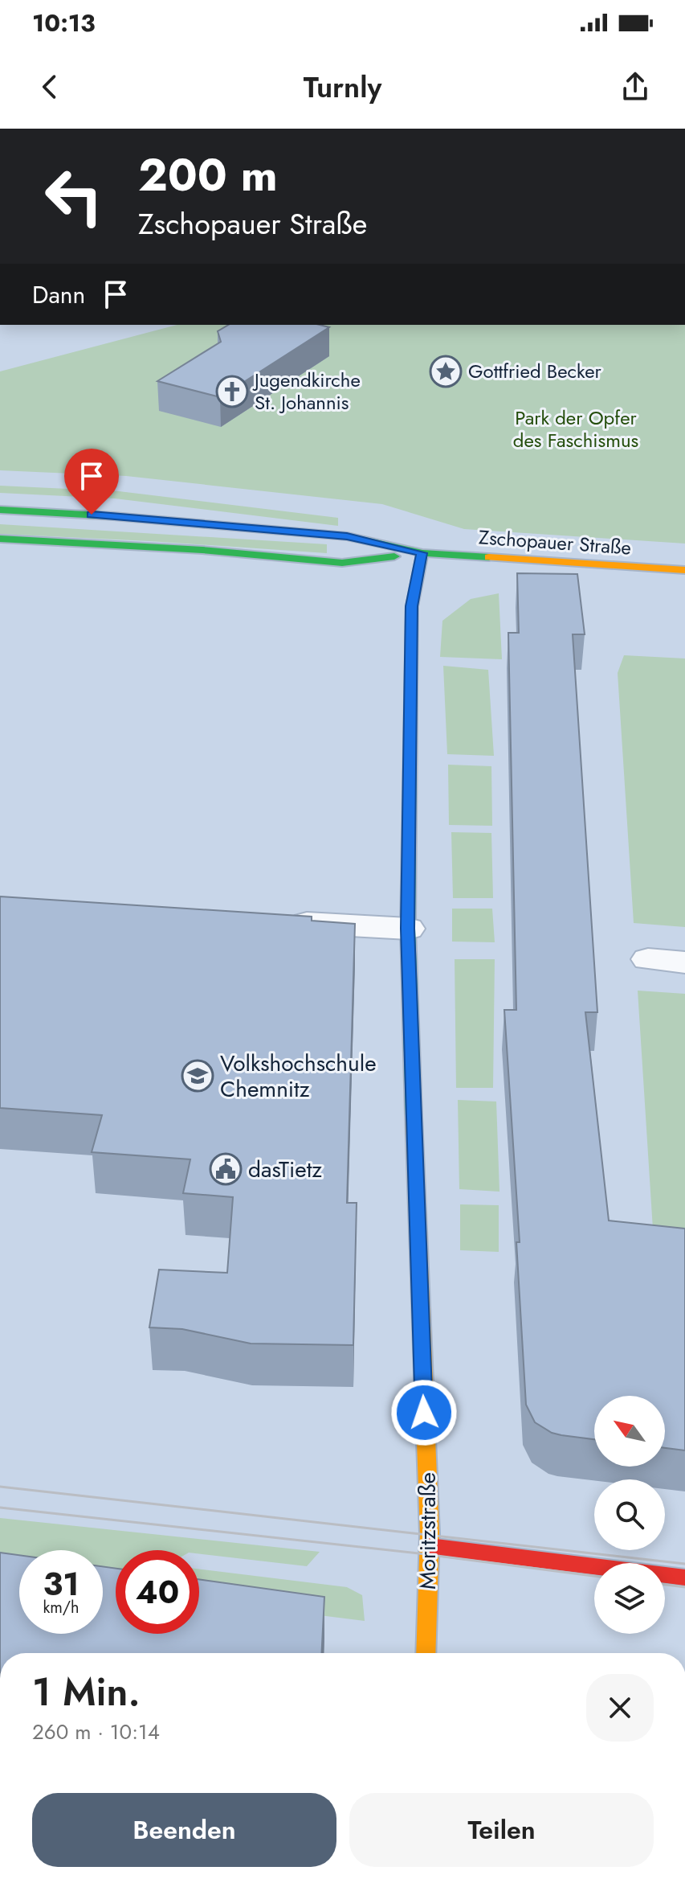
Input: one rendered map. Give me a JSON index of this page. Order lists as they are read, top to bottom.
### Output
{
  "streets": {
    "street": ["Zschopauer Straße", "Moritzstraße"]
  },
  "crossings": [
    ["Zschopauer Straße", "Moritzstraße"]
  ],
  "parks": ["Park der Opfer des Faschismus"],
  "places": {
    "place": ["Gottfried Becker"],
    "church": ["Jugendkirche St. Johannis"],
    "school or university": ["Volkshochschule Chemnitz"],
    "public building": ["dasTietz"]
  },
  "north": "top left",
  "page": {
    "status": "10:13",
    "header": "Turnly",
    "turn": ["200 m", "Zschopauer Straße"],
    "then": "Dann",
    "speed": "31 km/h",
    "limit": "40",
    "heading": ["1 Min.", "260 m · 10:14"],
    "buttons": ["Beenden", "Teilen"]
  }
}
